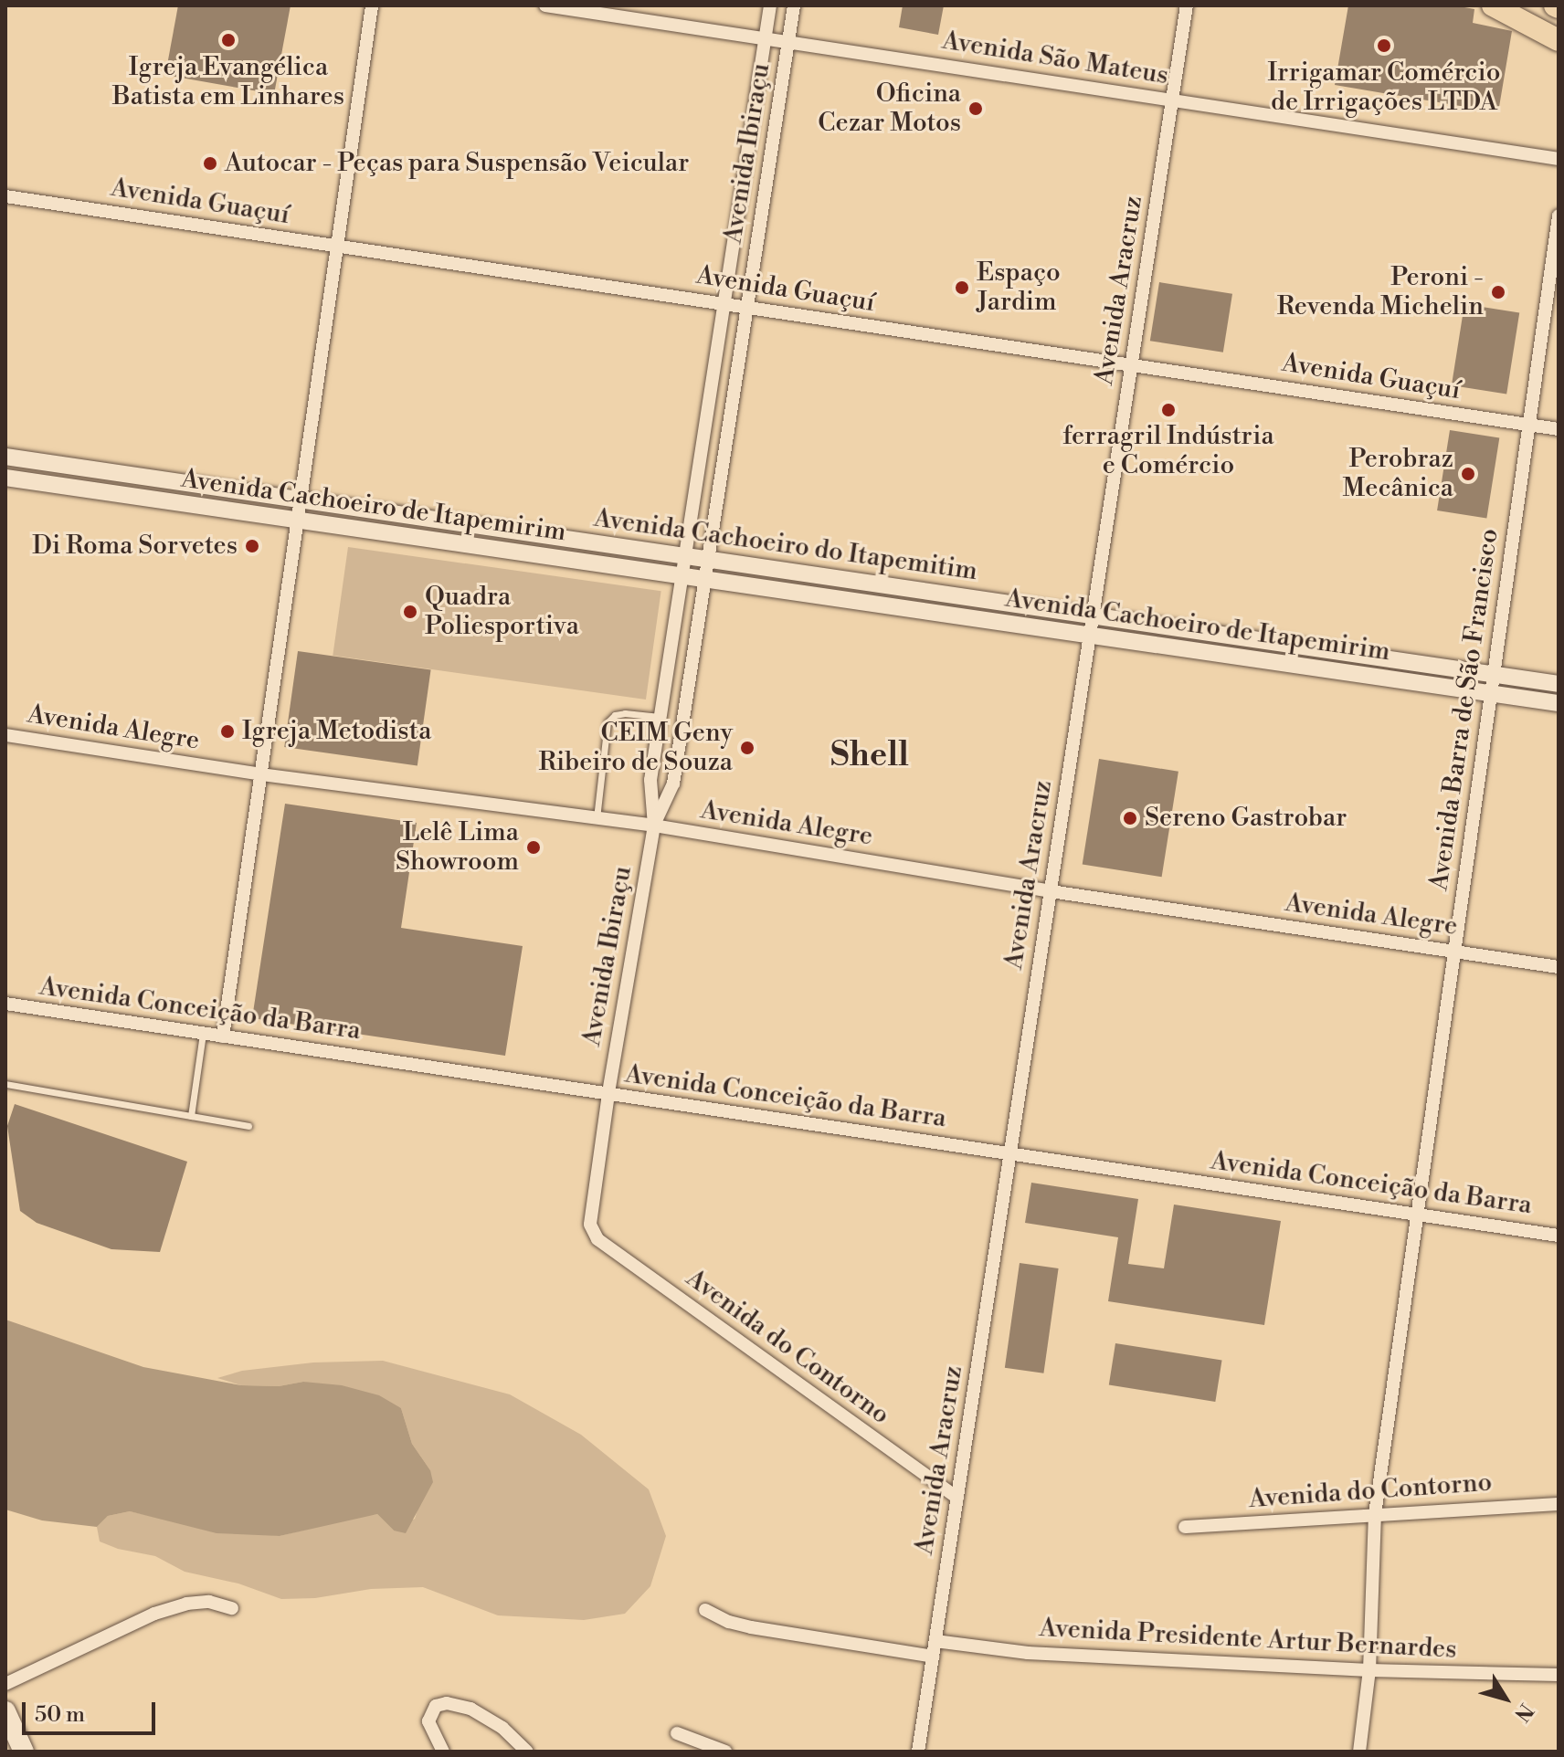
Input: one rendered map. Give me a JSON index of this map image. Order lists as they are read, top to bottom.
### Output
{
  "streets": {
    "street": [
      "Avenida São Mateus",
      "Avenida Ibiraçu",
      "Avenida Guaçuí",
      "Avenida Aracruz",
      "Avenida Cachoeiro de Itapemirim",
      "Avenida Cachoeiro do Itapemitim",
      "Avenida Barra de São Francisco",
      "Avenida Alegre",
      "Avenida Conceição da Barra",
      "Avenida do Contorno",
      "Avenida Presidente Artur Bernardes"
    ]
  },
  "crossings": [
    ["Avenida São Mateus", "Avenida Ibiraçu"],
    ["Avenida São Mateus", "Avenida Aracruz"],
    ["Avenida Ibiraçu", "Avenida Guaçuí"],
    ["Avenida Ibiraçu", "Avenida Cachoeiro de Itapemirim"],
    ["Avenida Ibiraçu", "Avenida Cachoeiro do Itapemitim"],
    ["Avenida Ibiraçu", "Avenida Alegre"],
    ["Avenida Ibiraçu", "Avenida Conceição da Barra"],
    ["Avenida Ibiraçu", "Avenida do Contorno"],
    ["Avenida Guaçuí", "Avenida Aracruz"],
    ["Avenida Guaçuí", "Avenida Barra de São Francisco"],
    ["Avenida Aracruz", "Avenida Cachoeiro de Itapemirim"],
    ["Avenida Aracruz", "Avenida Cachoeiro do Itapemitim"],
    ["Avenida Aracruz", "Avenida Alegre"],
    ["Avenida Aracruz", "Avenida Conceição da Barra"],
    ["Avenida Aracruz", "Avenida do Contorno"],
    ["Avenida Aracruz", "Avenida Presidente Artur Bernardes"],
    ["Avenida Cachoeiro de Itapemirim", "Avenida Barra de São Francisco"],
    ["Avenida Cachoeiro do Itapemitim", "Avenida Barra de São Francisco"],
    ["Avenida Barra de São Francisco", "Avenida Alegre"],
    ["Avenida Barra de São Francisco", "Avenida Conceição da Barra"],
    ["Avenida Barra de São Francisco", "Avenida do Contorno"],
    ["Avenida Barra de São Francisco", "Avenida Presidente Artur Bernardes"]
  ],
  "districts": ["Shell"],
  "places": [
    "Igreja Evangélica Batista em Linhares",
    "Irrigamar Comércio de Irrigações LTDA",
    "Oficina Cezar Motos",
    "Autocar - Peças para Suspensão Veicular",
    "Espaço Jardim",
    "Peroni - Revenda Michelin",
    "ferragril Indústria e Comércio",
    "Perobraz Mecânica",
    "Di Roma Sorvetes",
    "Quadra Poliesportiva",
    "Igreja Metodista",
    "CEIM Geny Ribeiro de Souza",
    "Sereno Gastrobar",
    "Lelê Lima Showroom"
  ],
  "scale_bar": "50 m",
  "north": "bottom right"
}
